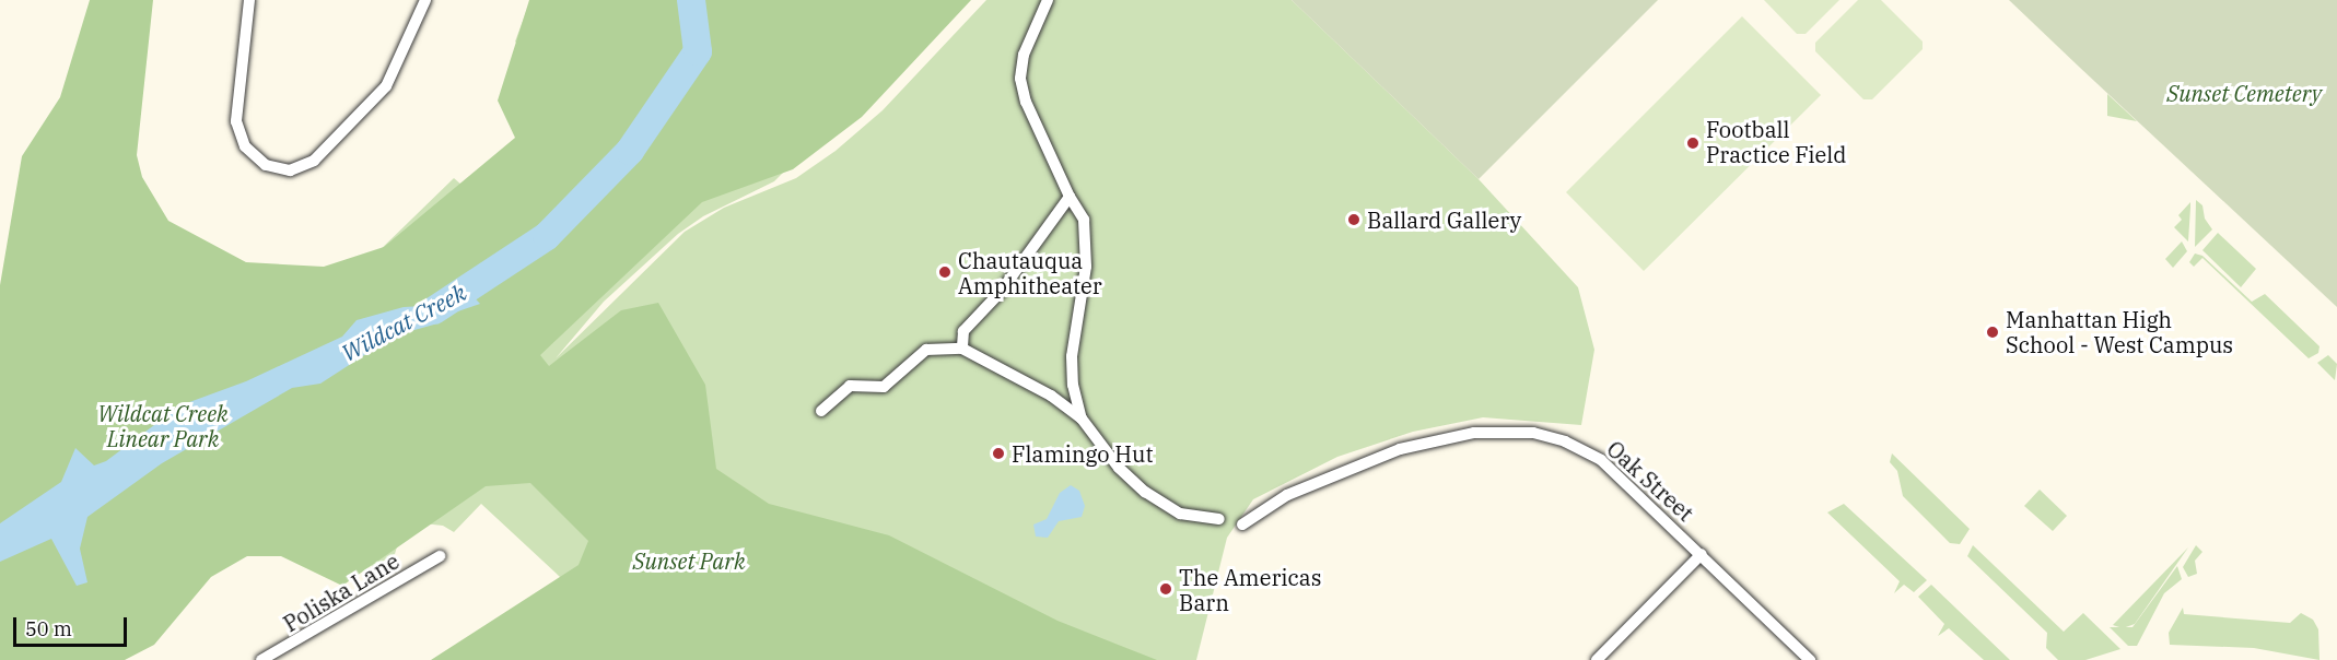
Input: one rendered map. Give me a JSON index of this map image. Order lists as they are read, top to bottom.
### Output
{
  "streets": {
    "street": ["Oak Street", "Poliska Lane"]
  },
  "water": ["Wildcat Creek"],
  "parks": ["Sunset Cemetery", "Wildcat Creek Linear Park", "Sunset Park"],
  "places": [
    "Football Practice Field",
    "Ballard Gallery",
    "Chautauqua Amphitheater",
    "Manhattan High School - West Campus",
    "Flamingo Hut",
    "The Americas Barn"
  ],
  "scale_bar": "50 m"
}
